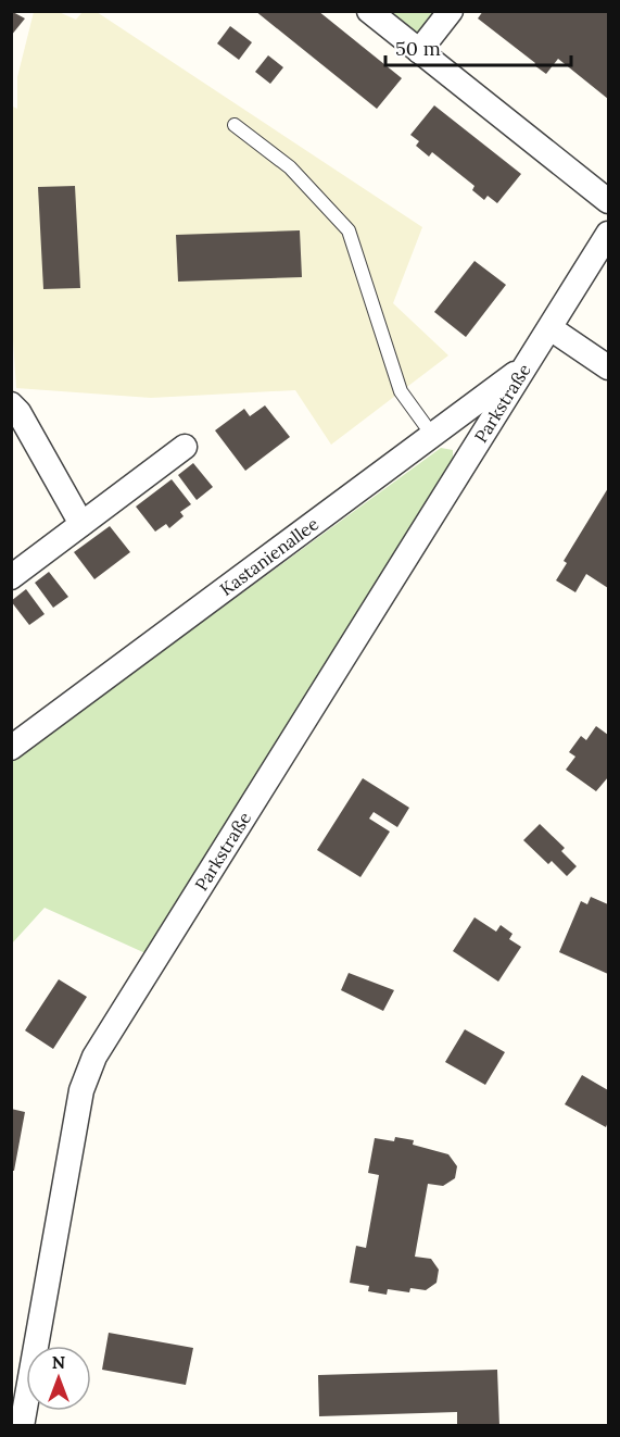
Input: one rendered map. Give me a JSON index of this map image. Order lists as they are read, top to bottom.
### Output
{
  "streets": {
    "street": ["Parkstraße", "Kastanienallee"]
  },
  "crossings": [
    ["Parkstraße", "Kastanienallee"]
  ],
  "scale_bar": "50 m",
  "north": "top"
}
